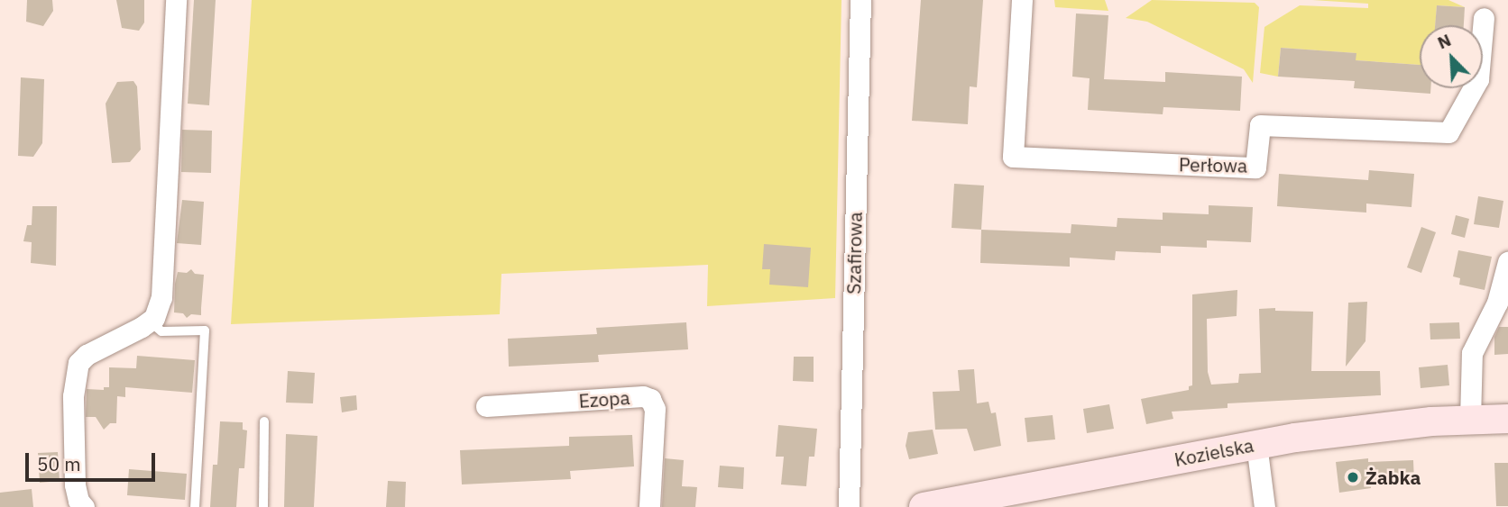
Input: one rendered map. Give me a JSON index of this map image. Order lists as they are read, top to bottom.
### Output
{
  "streets": {
    "street": [
      "Perłowa",
      "Szafirowa",
      "Ezopa",
      "Kozielska"
    ]
  },
  "places": ["Żabka"],
  "scale_bar": "50 m",
  "north": "top left"
}
